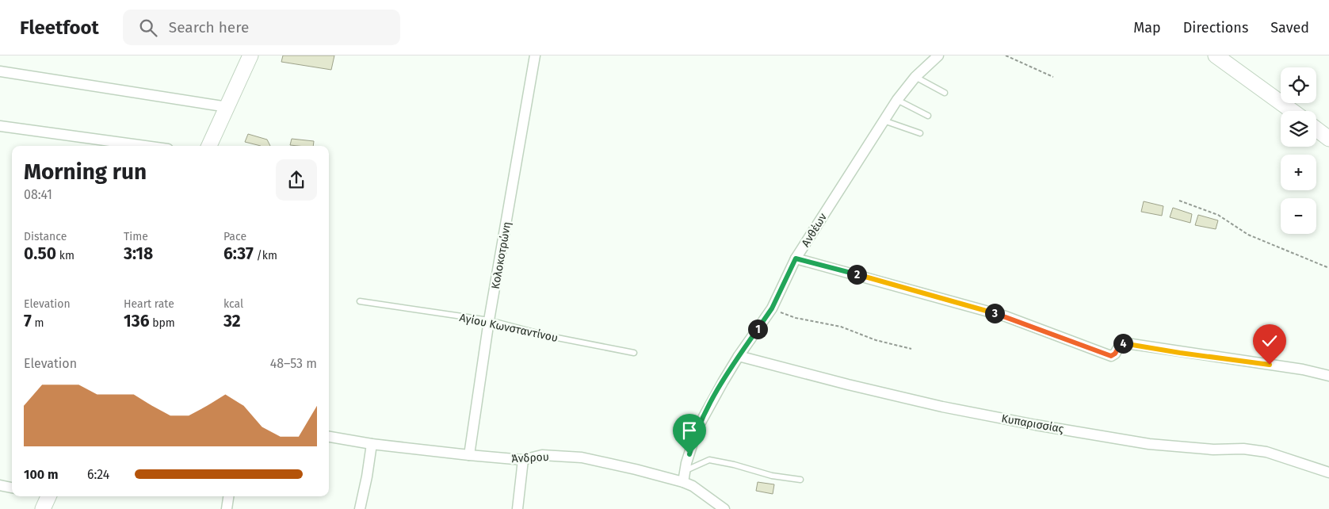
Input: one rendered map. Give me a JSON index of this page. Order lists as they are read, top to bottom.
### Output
{
  "streets": {
    "street": [
      "Ανθέων",
      "Κολοκοτρώνη",
      "Κυπαρισσίας",
      "Άνδρου"
    ],
    "lane": ["Αγίου Κωνσταντίνου"]
  },
  "crossings": [
    ["Ανθέων", "Κυπαρισσίας"],
    ["Ανθέων", "Άνδρου"],
    ["Κολοκοτρώνη", "Αγίου Κωνσταντίνου"],
    ["Κολοκοτρώνη", "Άνδρου"]
  ],
  "page": {
    "header": "Fleetfoot",
    "search": "Search here",
    "nav": ["Map", "Directions", "Saved"],
    "map_buttons": ["+", "−"],
    "heading": ["Morning run", "08:41"],
    "stats": [
      ["Distance", "0.50 km"],
      ["Time", "3:18"],
      ["Pace", "6:37 /km"],
      ["Elevation", "7 m"],
      ["Heart rate", "136 bpm"],
      ["kcal", "32"]
    ],
    "pins": [
      "2",
      "3",
      "1",
      "4"
    ],
    "chart": ["Elevation", "48–53 m"],
    "list": [
      {
        "name": "100 m",
        "note": "6:24"
      }
    ]
  }
}
